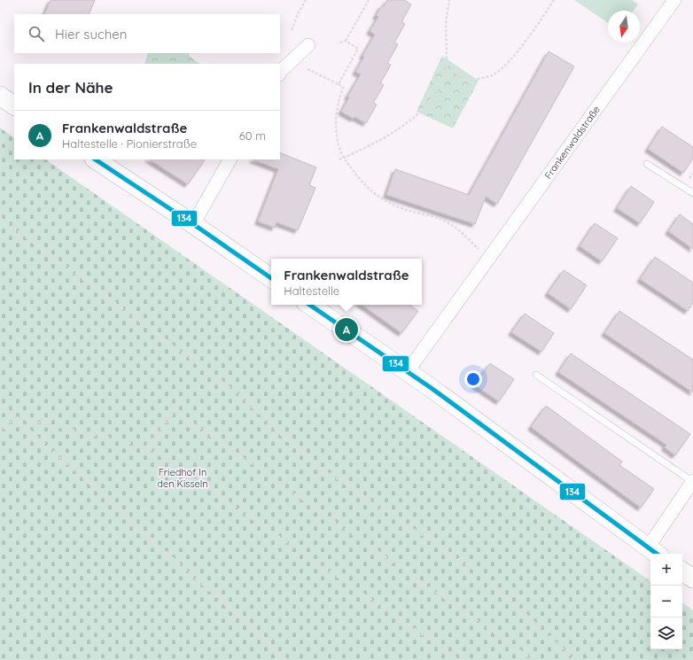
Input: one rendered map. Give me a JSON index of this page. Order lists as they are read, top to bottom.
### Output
{
  "streets": {
    "street": ["Frankenwaldstraße"]
  },
  "parks": ["Friedhof In den Kisseln"],
  "lines": ["transit line 134"],
  "north": "bottom",
  "page": {
    "search": "Hier suchen",
    "heading": "In der Nähe",
    "list": [
      {
        "mark": "A",
        "name": "Frankenwaldstraße",
        "note": "Haltestelle · Pionierstraße",
        "value": "60 m"
      }
    ],
    "popup": ["Frankenwaldstraße", "Haltestelle"],
    "pins": "A",
    "map_buttons": ["+", "−"]
  }
}
